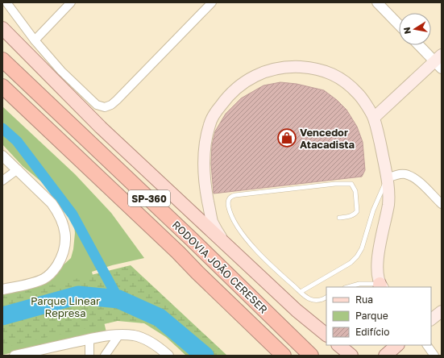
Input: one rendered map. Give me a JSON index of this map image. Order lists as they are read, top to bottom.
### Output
{
  "streets": {
    "highway": ["SP-360", "RODOVIA JOÃO CERESER"]
  },
  "parks": ["Parque Linear Represa"],
  "places": {
    "shop": ["Vencedor Atacadista"]
  },
  "legend": ["Rua", "Parque", "Edifício"],
  "north": "left"
}
